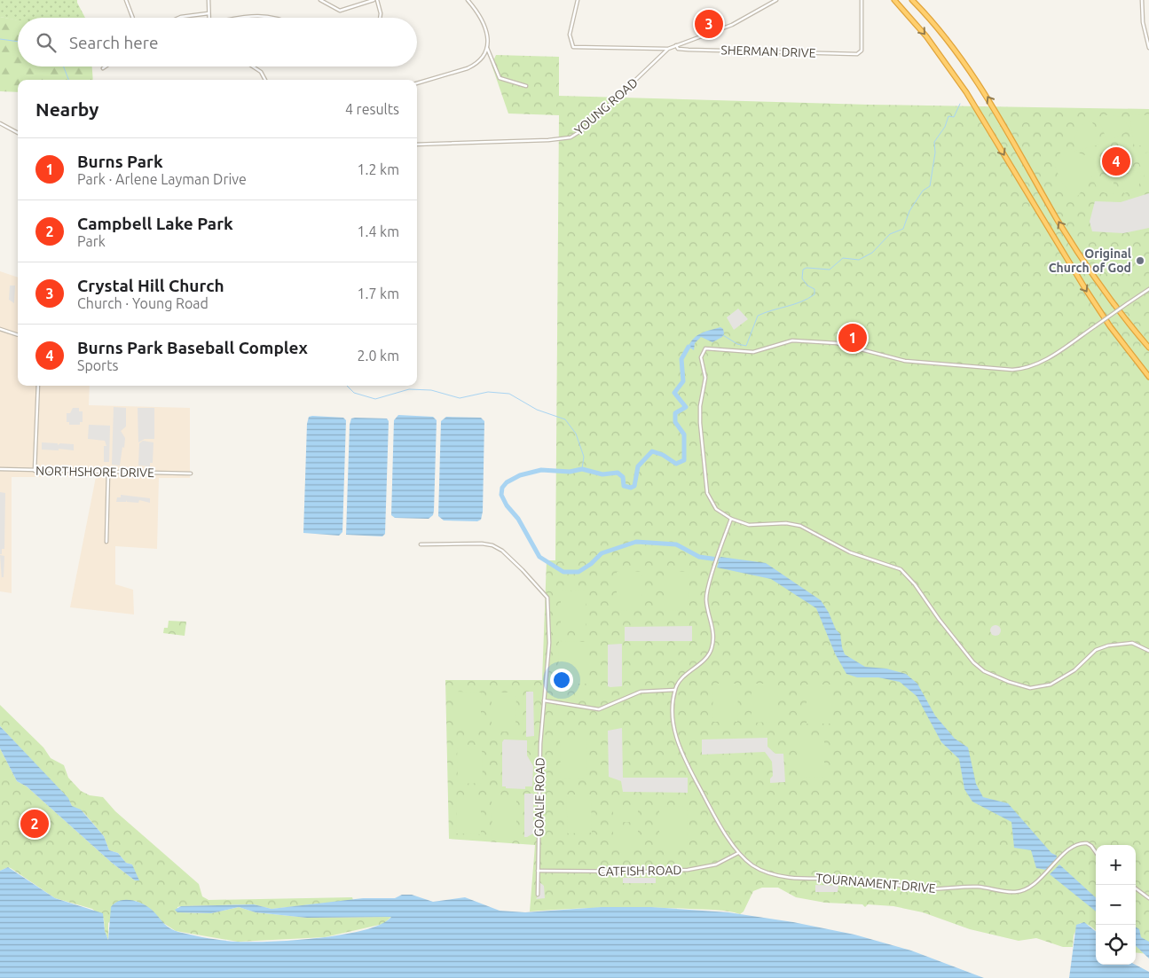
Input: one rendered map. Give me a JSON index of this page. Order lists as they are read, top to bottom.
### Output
{
  "streets": {
    "street": [
      "SHERMAN DRIVE",
      "YOUNG ROAD",
      "NORTHSHORE DRIVE",
      "GOALIE ROAD",
      "CATFISH ROAD",
      "TOURNAMENT DRIVE"
    ]
  },
  "crossings": [
    ["SHERMAN DRIVE", "YOUNG ROAD"],
    ["GOALIE ROAD", "CATFISH ROAD"],
    ["CATFISH ROAD", "TOURNAMENT DRIVE"]
  ],
  "places": ["Original Church of God"],
  "page": {
    "pins": [
      "3",
      "4",
      "1",
      "2"
    ],
    "search": "Search here",
    "heading": ["Nearby", "4 results"],
    "list": [
      {
        "mark": "1",
        "name": "Burns Park",
        "note": "Park · Arlene Layman Drive",
        "value": "1.2 km"
      },
      {
        "mark": "2",
        "name": "Campbell Lake Park",
        "note": "Park",
        "value": "1.4 km"
      },
      {
        "mark": "3",
        "name": "Crystal Hill Church",
        "note": "Church · Young Road",
        "value": "1.7 km"
      },
      {
        "mark": "4",
        "name": "Burns Park Baseball Complex",
        "note": "Sports",
        "value": "2.0 km"
      }
    ],
    "map_buttons": ["+", "−"]
  }
}
